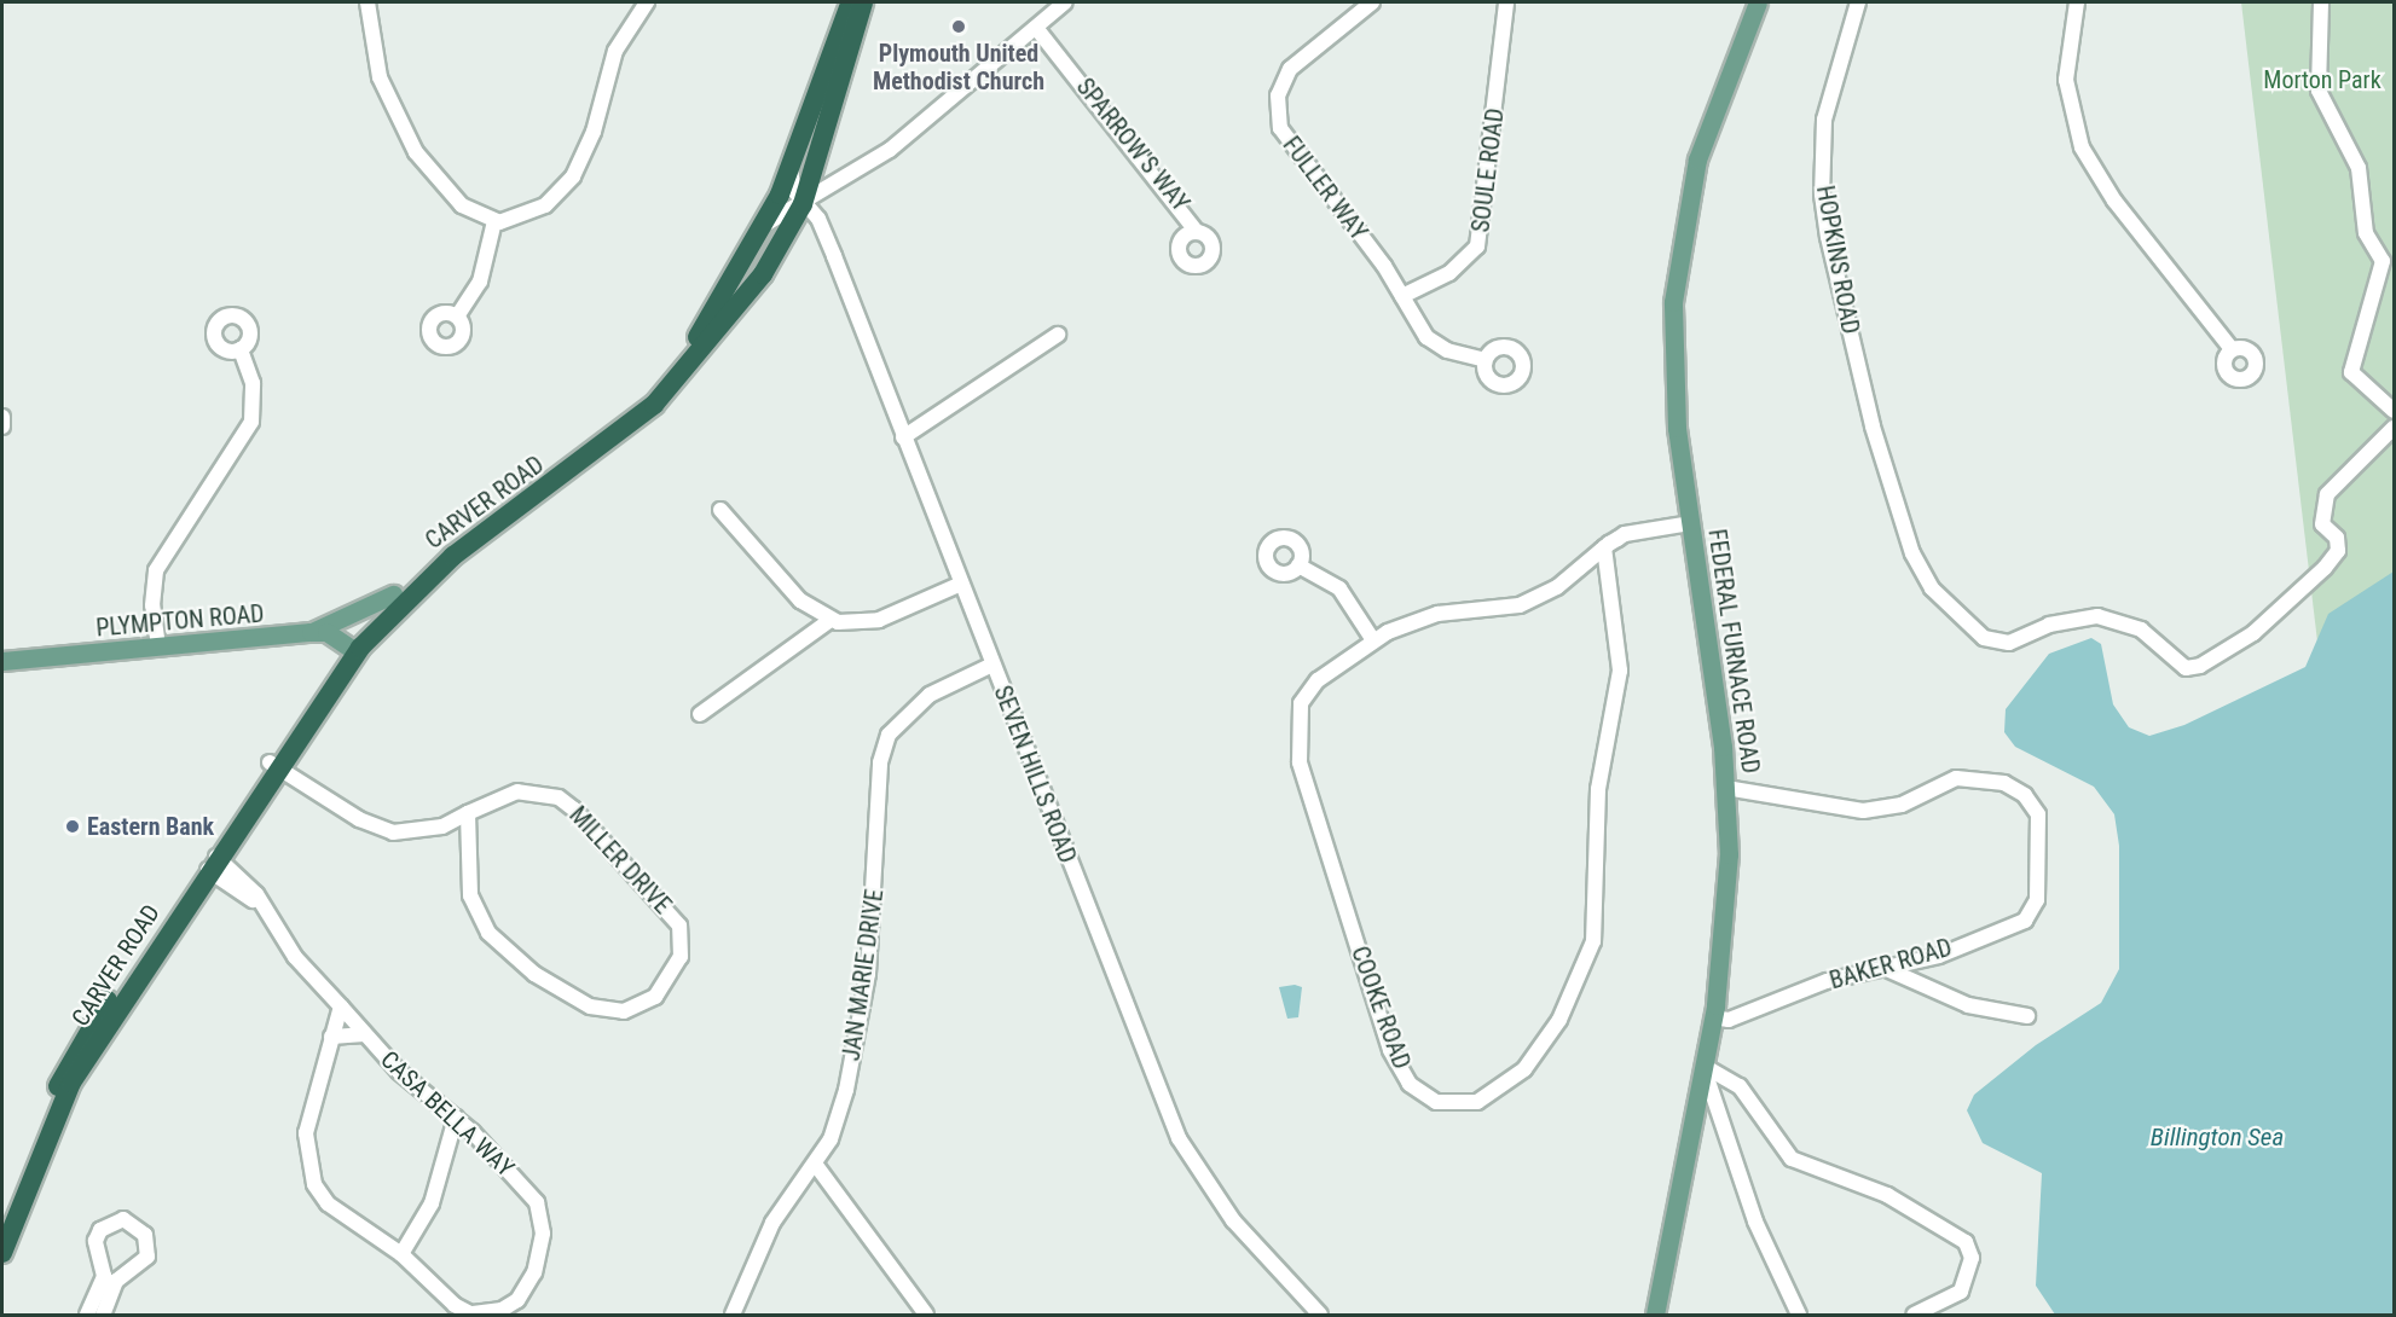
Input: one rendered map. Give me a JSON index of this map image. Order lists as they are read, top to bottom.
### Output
{
  "streets": {
    "highway": ["CARVER ROAD"],
    "main road": ["PLYMPTON ROAD", "FEDERAL FURNACE ROAD"],
    "street": [
      "SPARROW'S WAY",
      "SOULE ROAD",
      "FULLER WAY",
      "HOPKINS ROAD",
      "SEVEN HILLS ROAD",
      "MILLER DRIVE",
      "BAKER ROAD",
      "JAN MARIE DRIVE",
      "COOKE ROAD",
      "CASA BELLA WAY"
    ]
  },
  "crossings": [
    ["SPARROW'S WAY", "CARVER ROAD"],
    ["SOULE ROAD", "FULLER WAY"],
    ["CARVER ROAD", "PLYMPTON ROAD"],
    ["CARVER ROAD", "SEVEN HILLS ROAD"],
    ["CARVER ROAD", "MILLER DRIVE"],
    ["CARVER ROAD", "CASA BELLA WAY"],
    ["FEDERAL FURNACE ROAD", "BAKER ROAD"],
    ["FEDERAL FURNACE ROAD", "COOKE ROAD"],
    ["SEVEN HILLS ROAD", "JAN MARIE DRIVE"]
  ],
  "water": ["Billington Sea"],
  "parks": ["Morton Park"],
  "places": ["Plymouth United Methodist Church", "Eastern Bank"]
}
